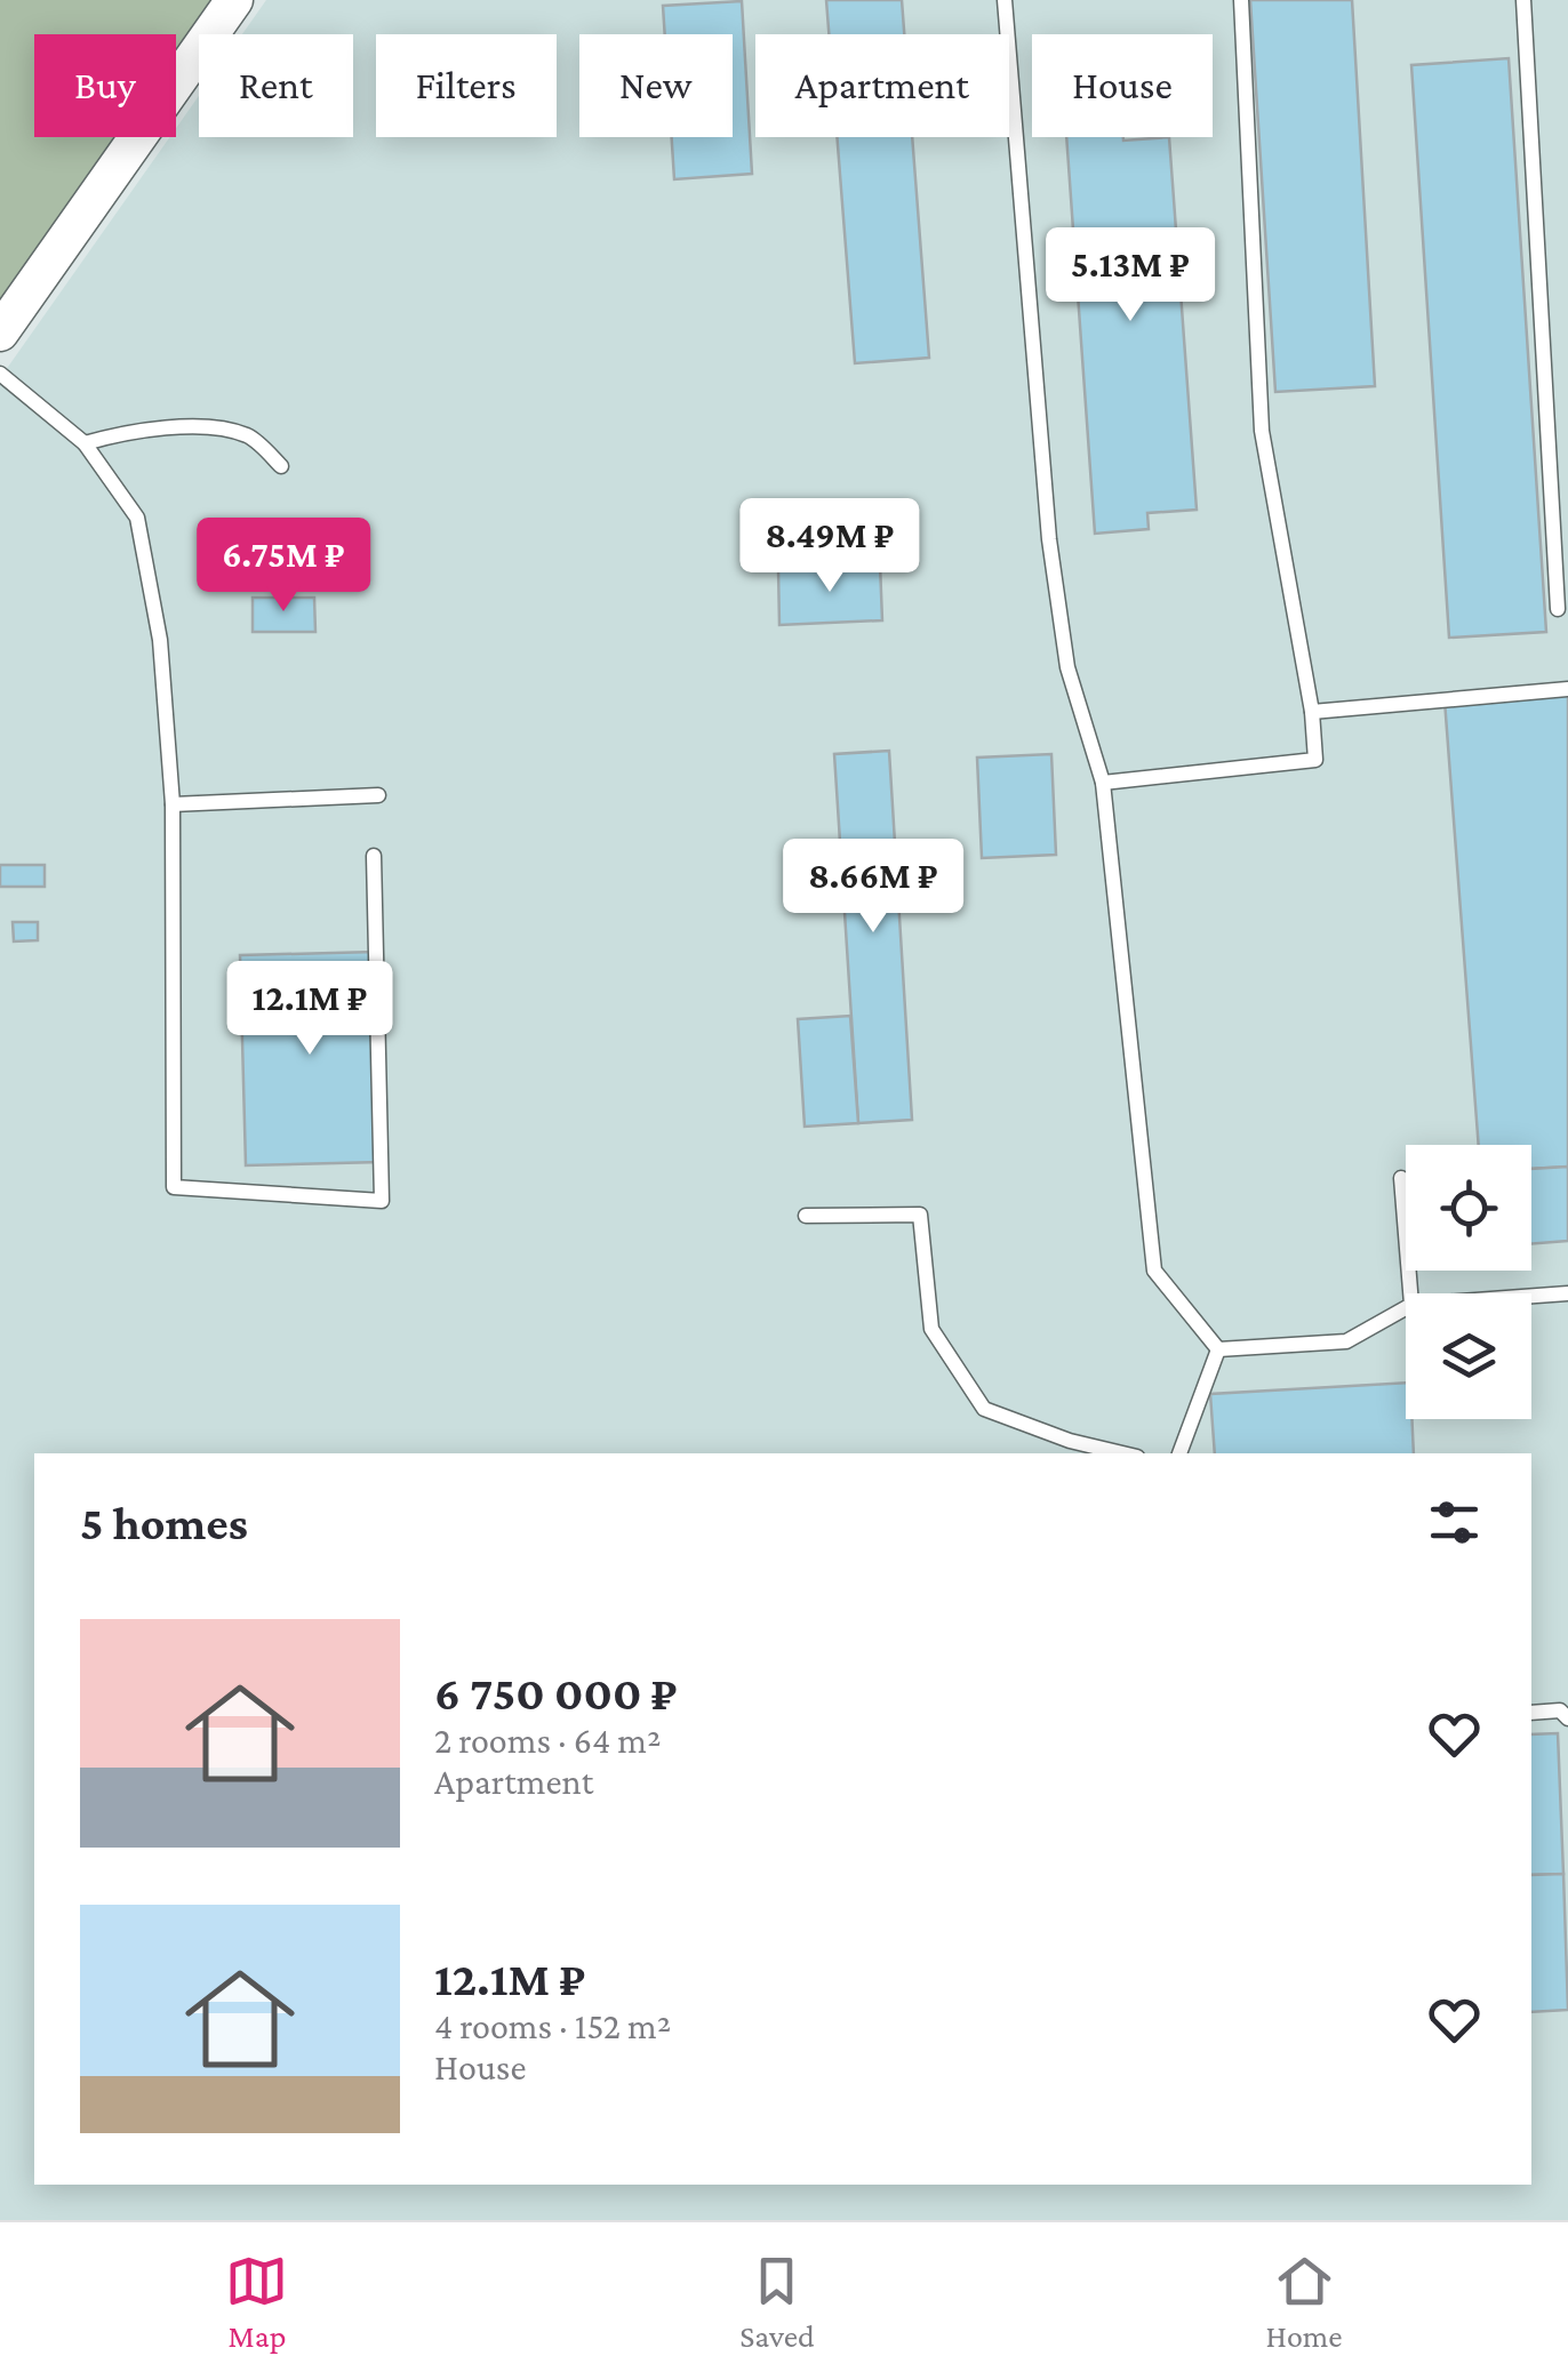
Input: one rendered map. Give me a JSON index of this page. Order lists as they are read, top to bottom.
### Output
{
  "page": {
    "chip": [
      "Buy",
      "Rent",
      "Filters",
      "New",
      "Apartment",
      "House"
    ],
    "price": [
      "5.13M ₽",
      "8.49M ₽",
      "6.75M ₽",
      "8.66M ₽",
      "12.1M ₽"
    ],
    "heading": "5 homes",
    "list": [
      {
        "name": "6 750 000 ₽",
        "note": "2 rooms · 64 m² · Apartment"
      },
      {
        "name": "12.1M ₽",
        "note": "4 rooms · 152 m² · House"
      }
    ],
    "tabs": ["Map", "Saved", "Home"]
  }
}
